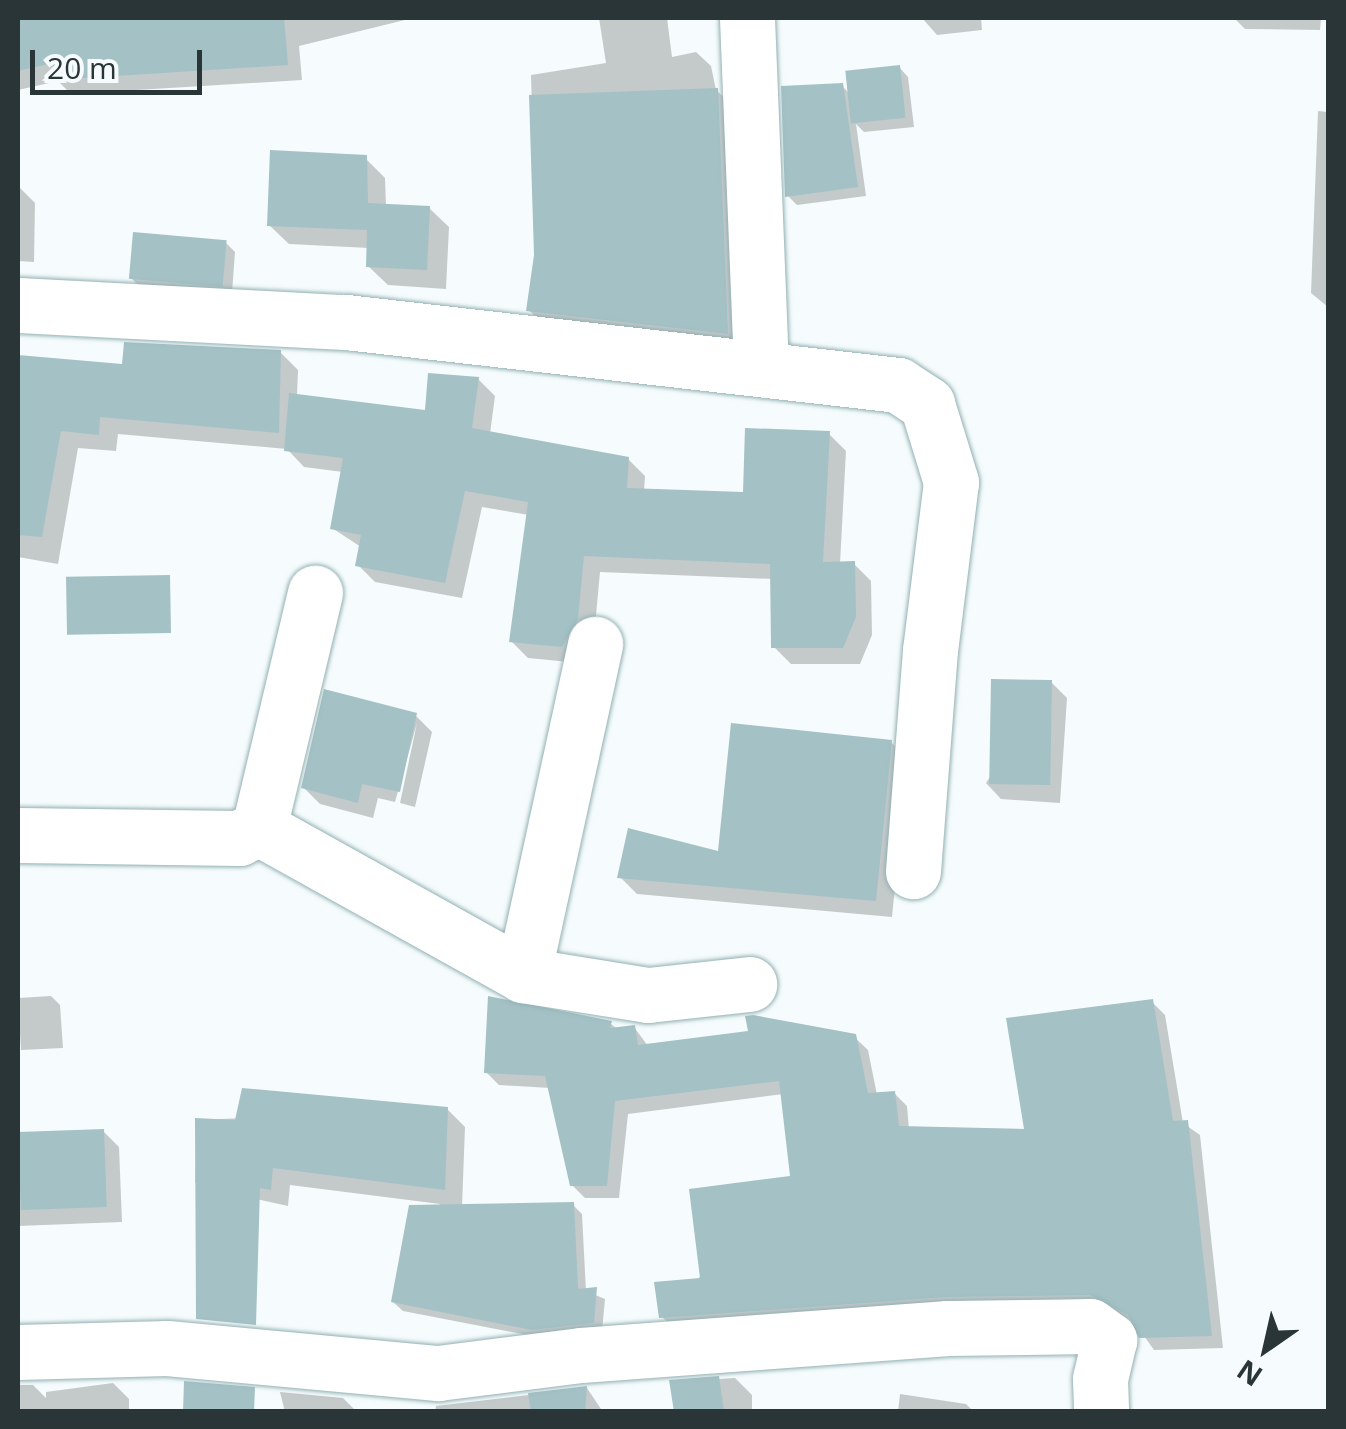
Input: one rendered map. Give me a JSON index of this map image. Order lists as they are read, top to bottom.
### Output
{
  "scale_bar": "20 m",
  "north": "bottom left"
}
